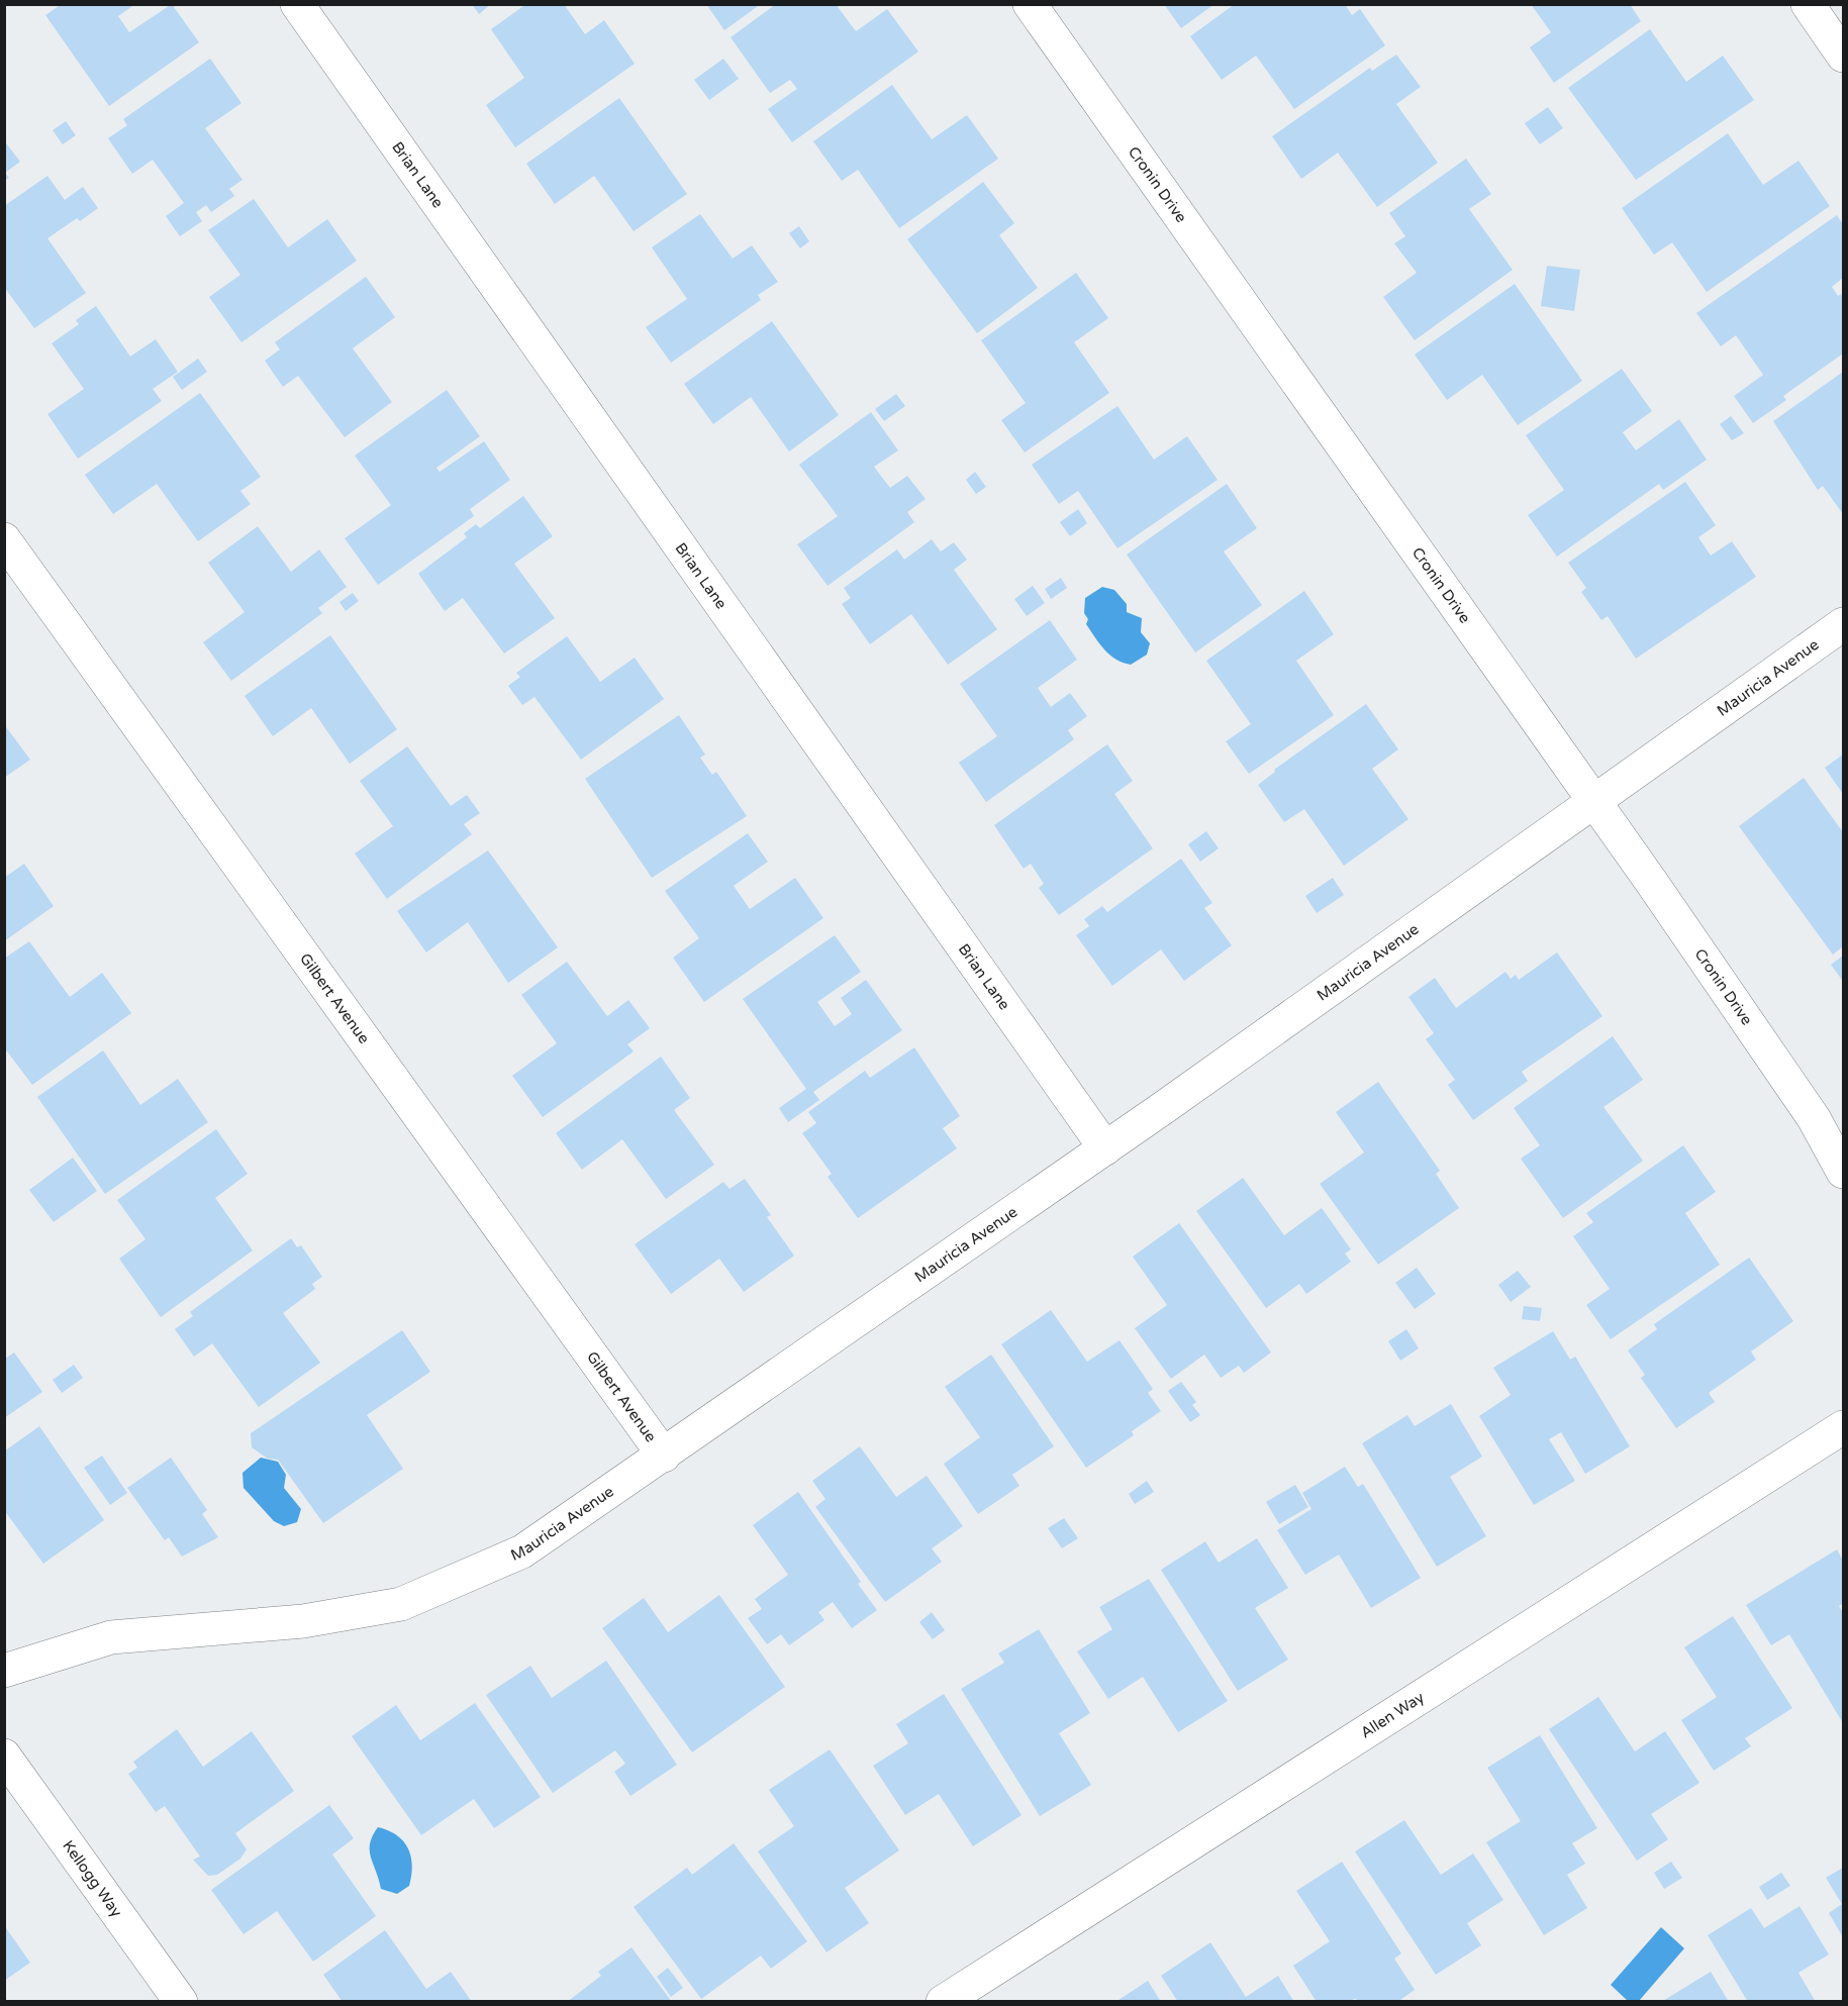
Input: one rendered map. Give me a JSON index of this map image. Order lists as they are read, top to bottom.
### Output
{
  "streets": {
    "street": [
      "Brian Lane",
      "Cronin Drive",
      "Mauricia Avenue",
      "Gilbert Avenue",
      "Allen Way",
      "Kellogg Way"
    ]
  },
  "crossings": [
    ["Brian Lane", "Mauricia Avenue"],
    ["Cronin Drive", "Mauricia Avenue"],
    ["Mauricia Avenue", "Gilbert Avenue"]
  ]
}
